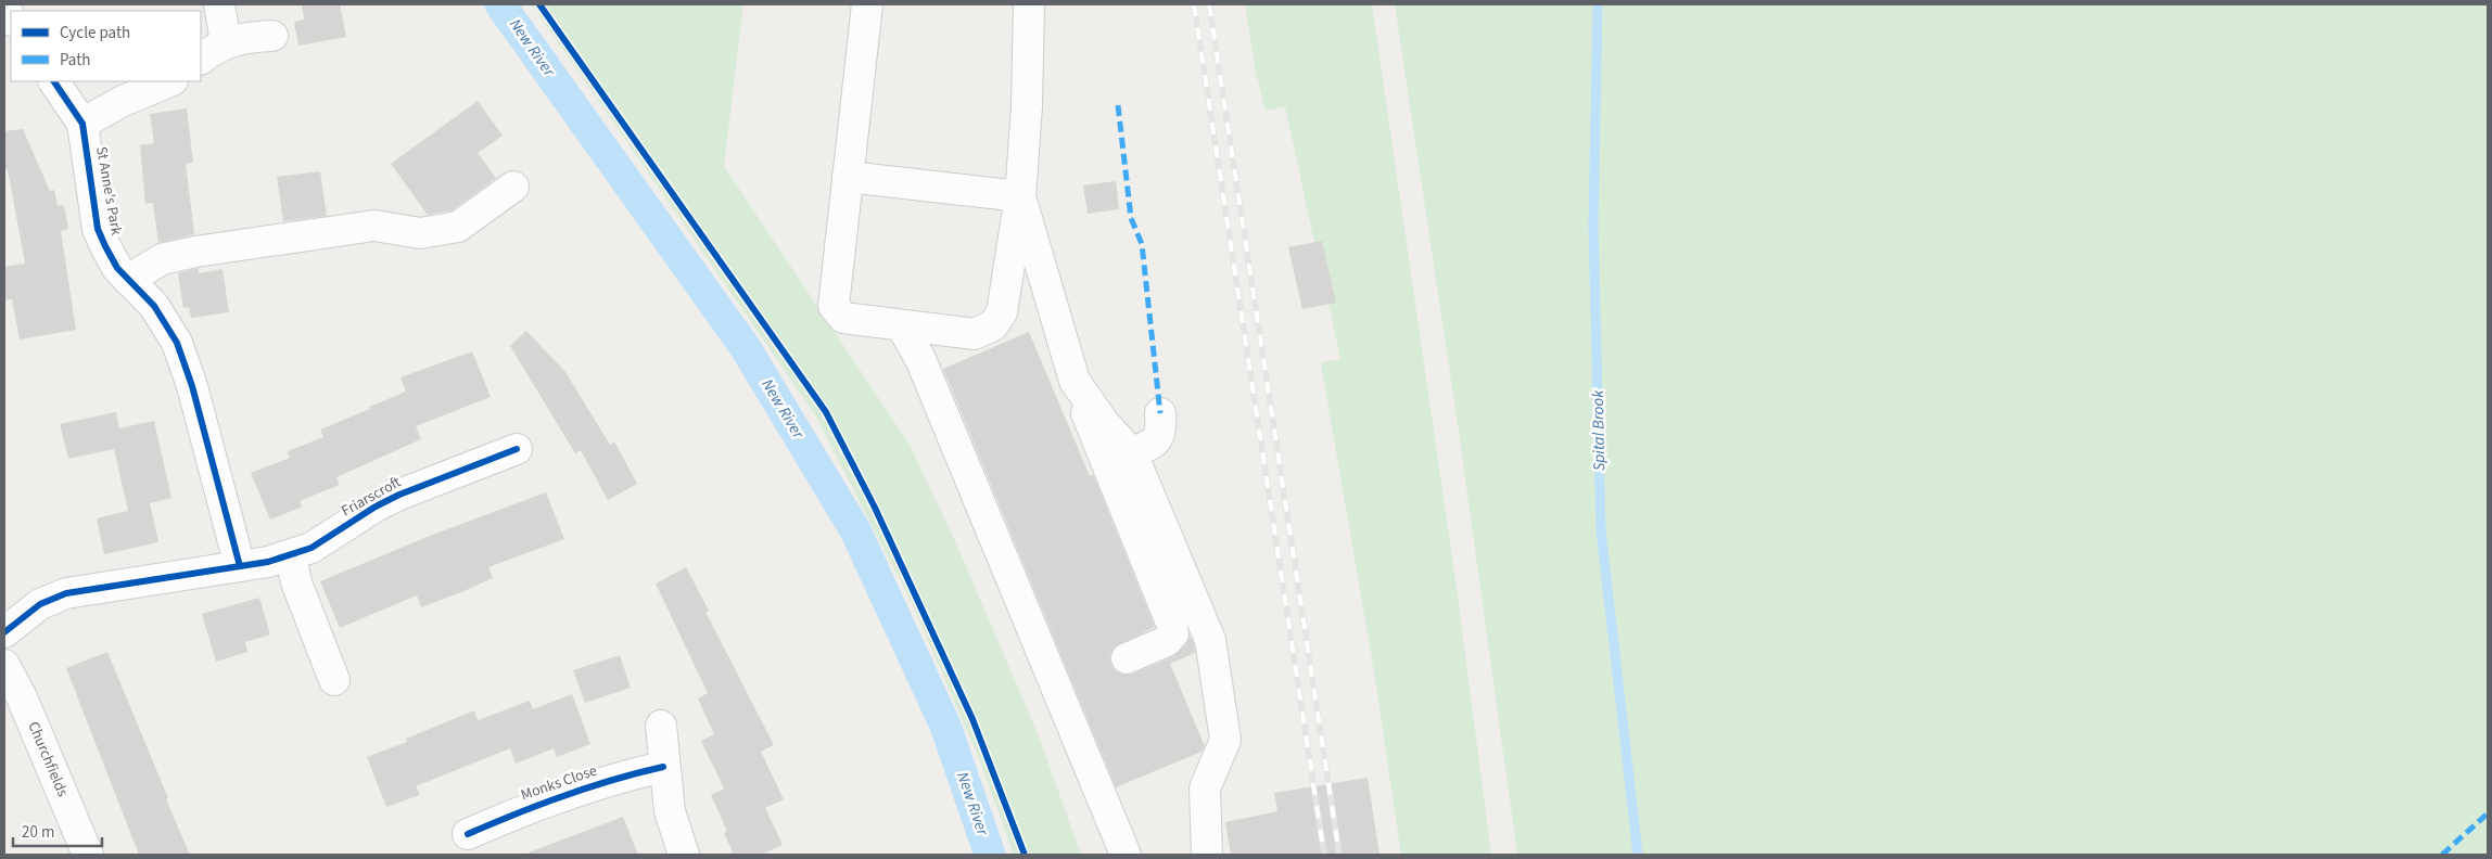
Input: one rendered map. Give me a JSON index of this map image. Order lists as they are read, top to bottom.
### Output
{
  "streets": {
    "street": [
      "St Anne's Park",
      "Friarscroft",
      "Churchfields",
      "Monks Close"
    ]
  },
  "crossings": [
    ["St Anne's Park", "Friarscroft"]
  ],
  "water": ["New River", "Spital Brook"],
  "legend": ["Cycle path", "Path"],
  "scale_bar": "20 m"
}
